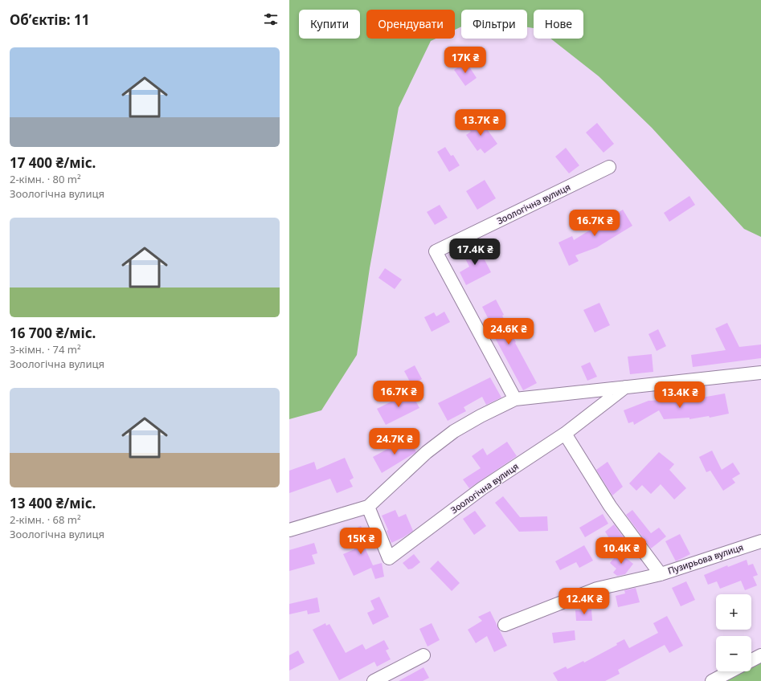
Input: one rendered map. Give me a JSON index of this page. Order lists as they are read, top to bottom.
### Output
{
  "streets": {
    "street": ["Зоологічна вулиця", "Пузирьова вулиця"]
  },
  "page": {
    "heading": "Об’єктів: 11",
    "chip": [
      "Купити",
      "Орендувати",
      "Фільтри",
      "Нове"
    ],
    "list": [
      {
        "name": "17 400 ₴/міс.",
        "note": "2-кімн. · 80 m² · Зоологічна вулиця"
      },
      {
        "name": "16 700 ₴/міс.",
        "note": "3-кімн. · 74 m² · Зоологічна вулиця"
      },
      {
        "name": "13 400 ₴/міс.",
        "note": "2-кімн. · 68 m² · Зоологічна вулиця"
      }
    ],
    "price": [
      "17K ₴",
      "13.7K ₴",
      "16.7K ₴",
      "17.4K ₴",
      "24.6K ₴",
      "16.7K ₴",
      "13.4K ₴",
      "24.7K ₴",
      "15K ₴",
      "10.4K ₴",
      "12.4K ₴"
    ],
    "map_buttons": ["+", "−"]
  }
}
